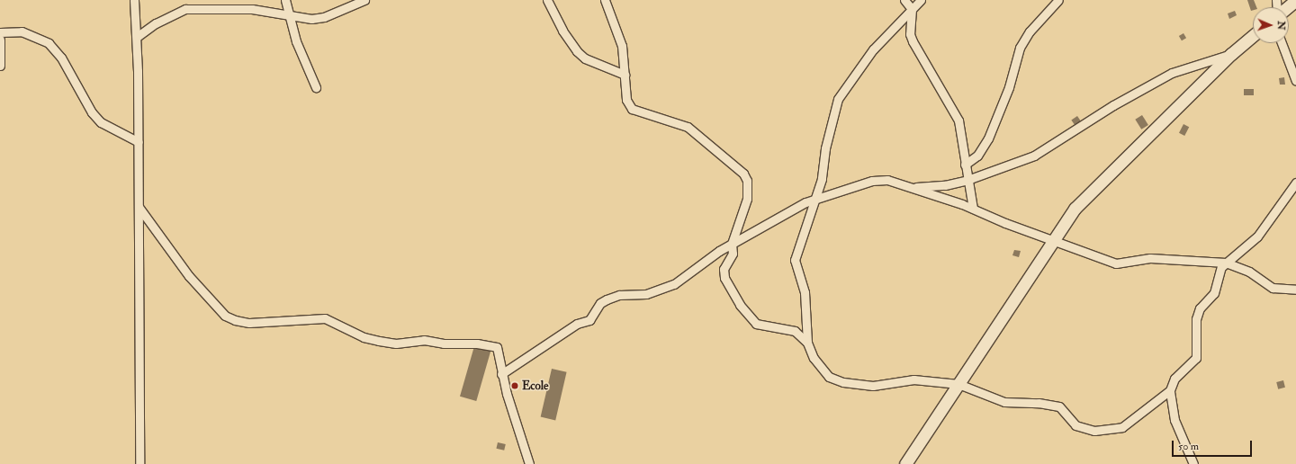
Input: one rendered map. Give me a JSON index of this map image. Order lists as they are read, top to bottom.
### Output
{
  "places": ["Ecole"],
  "scale_bar": "50 m",
  "north": "right"
}
